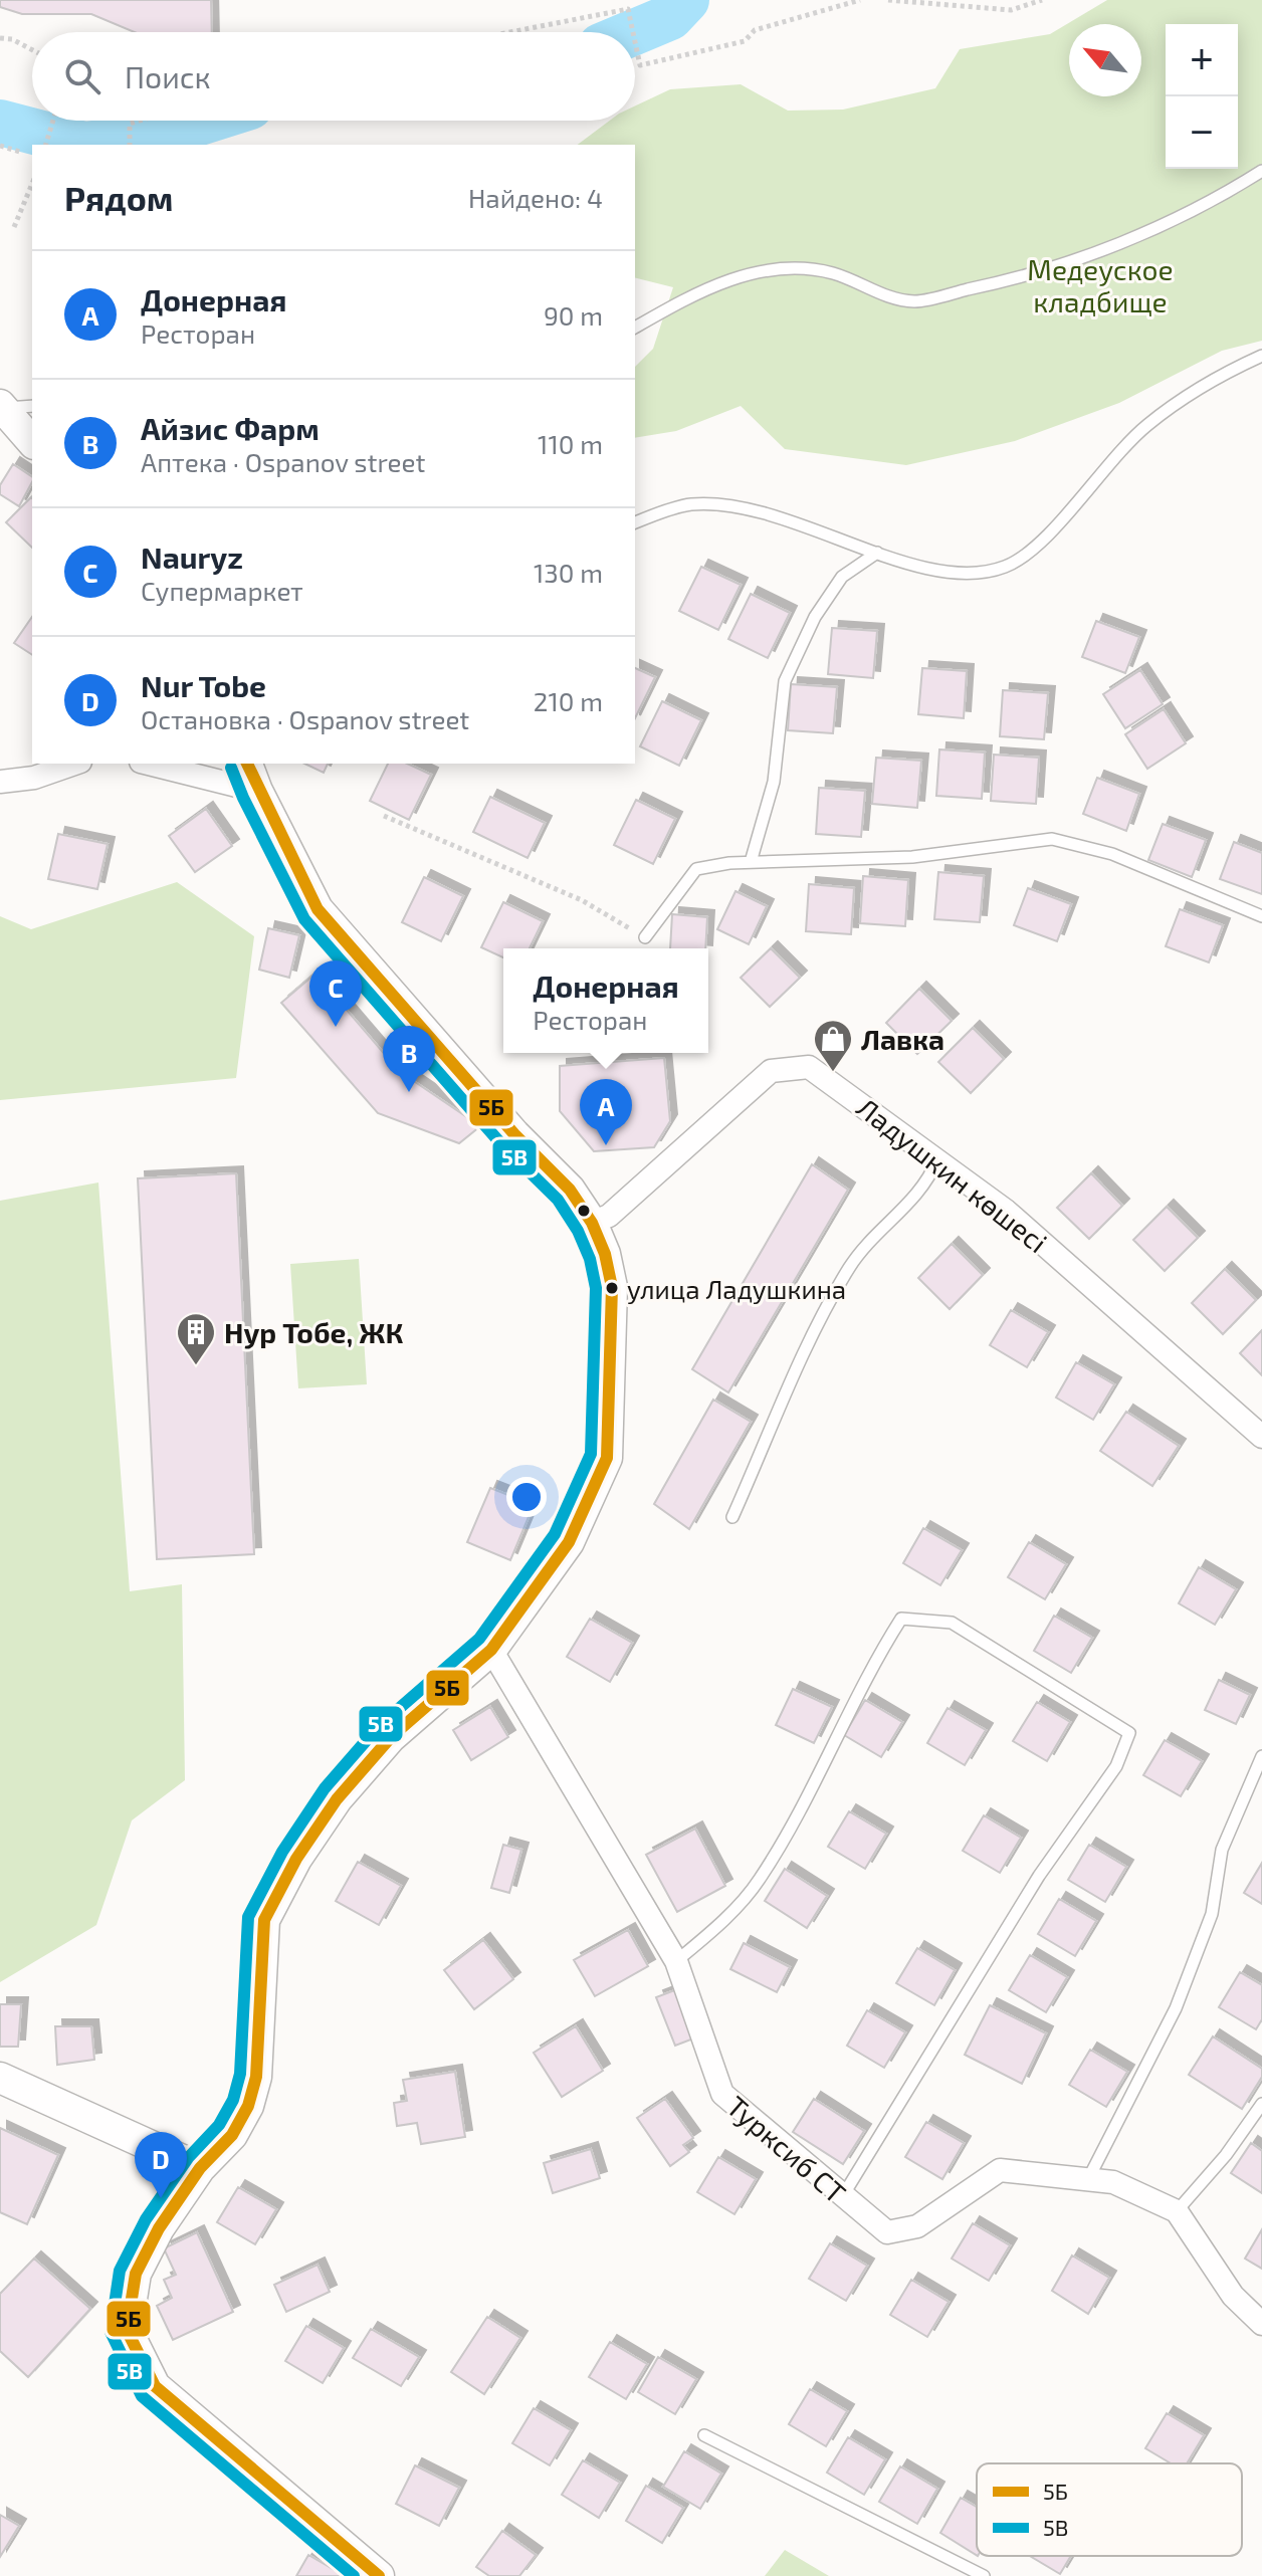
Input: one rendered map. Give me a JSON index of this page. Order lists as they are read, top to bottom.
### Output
{
  "streets": {
    "street": ["Ладушкин көшесі", "Турксиб СТ"]
  },
  "parks": ["Медеуское кладбище"],
  "places": {
    "shop": ["Лавка"],
    "other": ["улица Ладушкина"],
    "building": ["Нур Тобе, ЖК"]
  },
  "lines": ["transit line 5Б", "transit line 5В"],
  "legend": ["5Б", "5В"],
  "north": "top left",
  "page": {
    "map_buttons": ["+", "−"],
    "search": "Поиск",
    "heading": ["Рядом", "Найдено: 4"],
    "list": [
      {
        "mark": "A",
        "name": "Донерная",
        "note": "Ресторан",
        "value": "90 m"
      },
      {
        "mark": "B",
        "name": "Айзис Фарм",
        "note": "Аптека · Ospanov street",
        "value": "110 m"
      },
      {
        "mark": "C",
        "name": "Nauryz",
        "note": "Супермаркет",
        "value": "130 m"
      },
      {
        "mark": "D",
        "name": "Nur Tobe",
        "note": "Остановка · Ospanov street",
        "value": "210 m"
      }
    ],
    "popup": ["Донерная", "Ресторан"],
    "pins": [
      "C",
      "B",
      "A",
      "D"
    ]
  }
}
